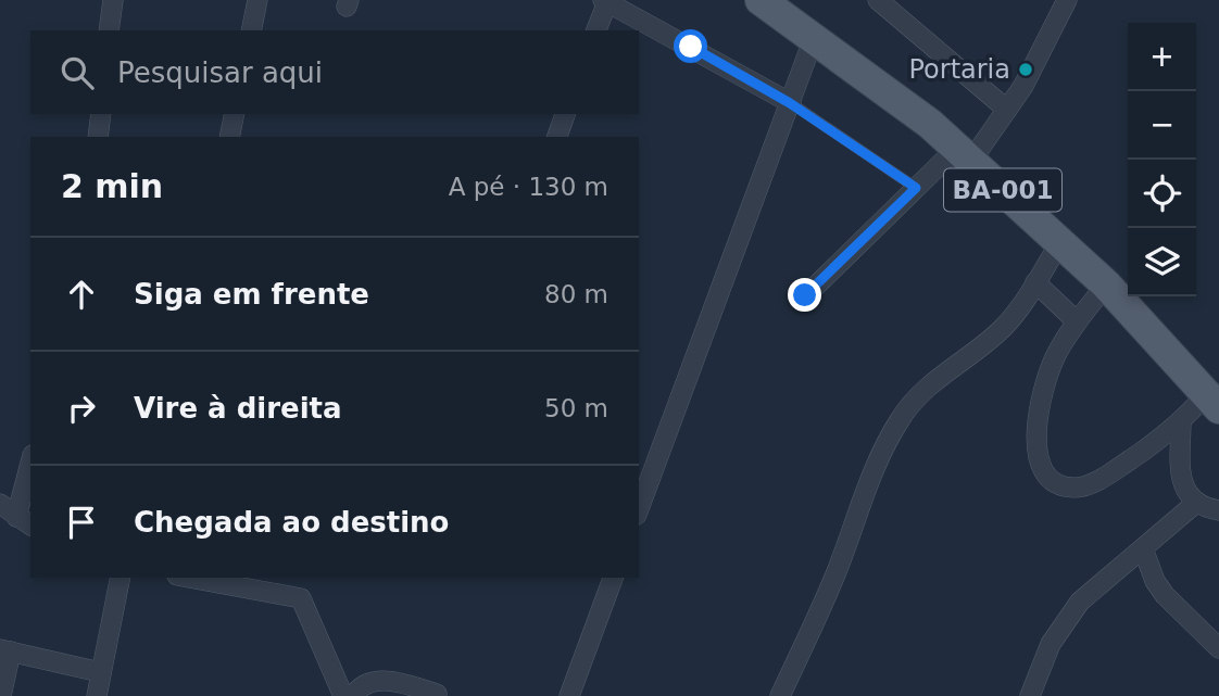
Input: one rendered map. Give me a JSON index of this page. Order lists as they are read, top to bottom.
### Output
{
  "streets": {
    "main road": ["BA-001"]
  },
  "places": ["Portaria"],
  "page": {
    "map_buttons": ["+", "−"],
    "search": "Pesquisar aqui",
    "heading": ["2 min", "A pé · 130 m"],
    "list": [
      ["Siga em frente", "80 m"],
      ["Vire à direita", "50 m"],
      "Chegada ao destino"
    ]
  }
}
